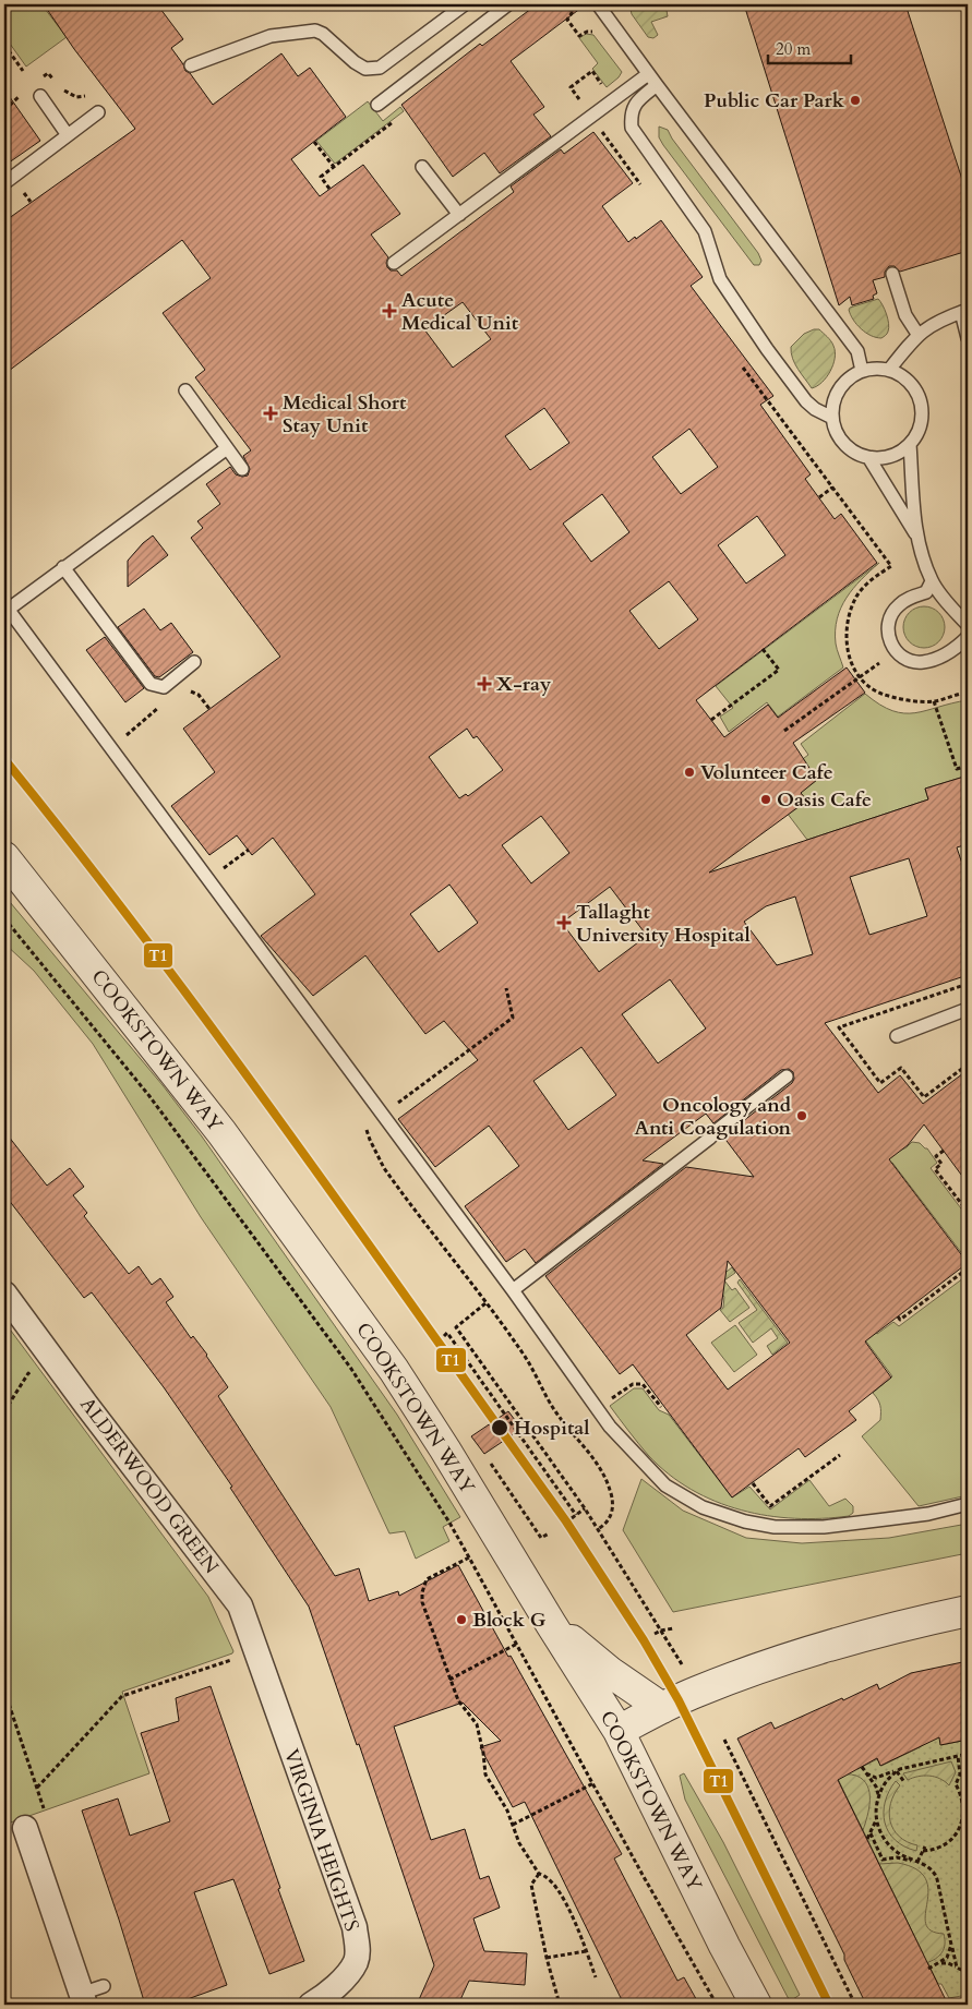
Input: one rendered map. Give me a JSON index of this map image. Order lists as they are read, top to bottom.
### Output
{
  "streets": {
    "street": ["COOKSTOWN WAY", "ALDERWOOD GREEN", "VIRGINIA HEIGHTS"]
  },
  "crossings": [
    ["ALDERWOOD GREEN", "VIRGINIA HEIGHTS"]
  ],
  "places": {
    "other": [
      "Public Car Park",
      "Volunteer Cafe",
      "Oasis Cafe",
      "Oncology and Anti Coagulation",
      "Hospital",
      "Block G"
    ],
    "health": [
      "Acute Medical Unit",
      "Medical Short Stay Unit",
      "X-ray",
      "Tallaght University Hospital"
    ]
  },
  "lines": ["transit line T1"],
  "scale_bar": "20 m"
}
